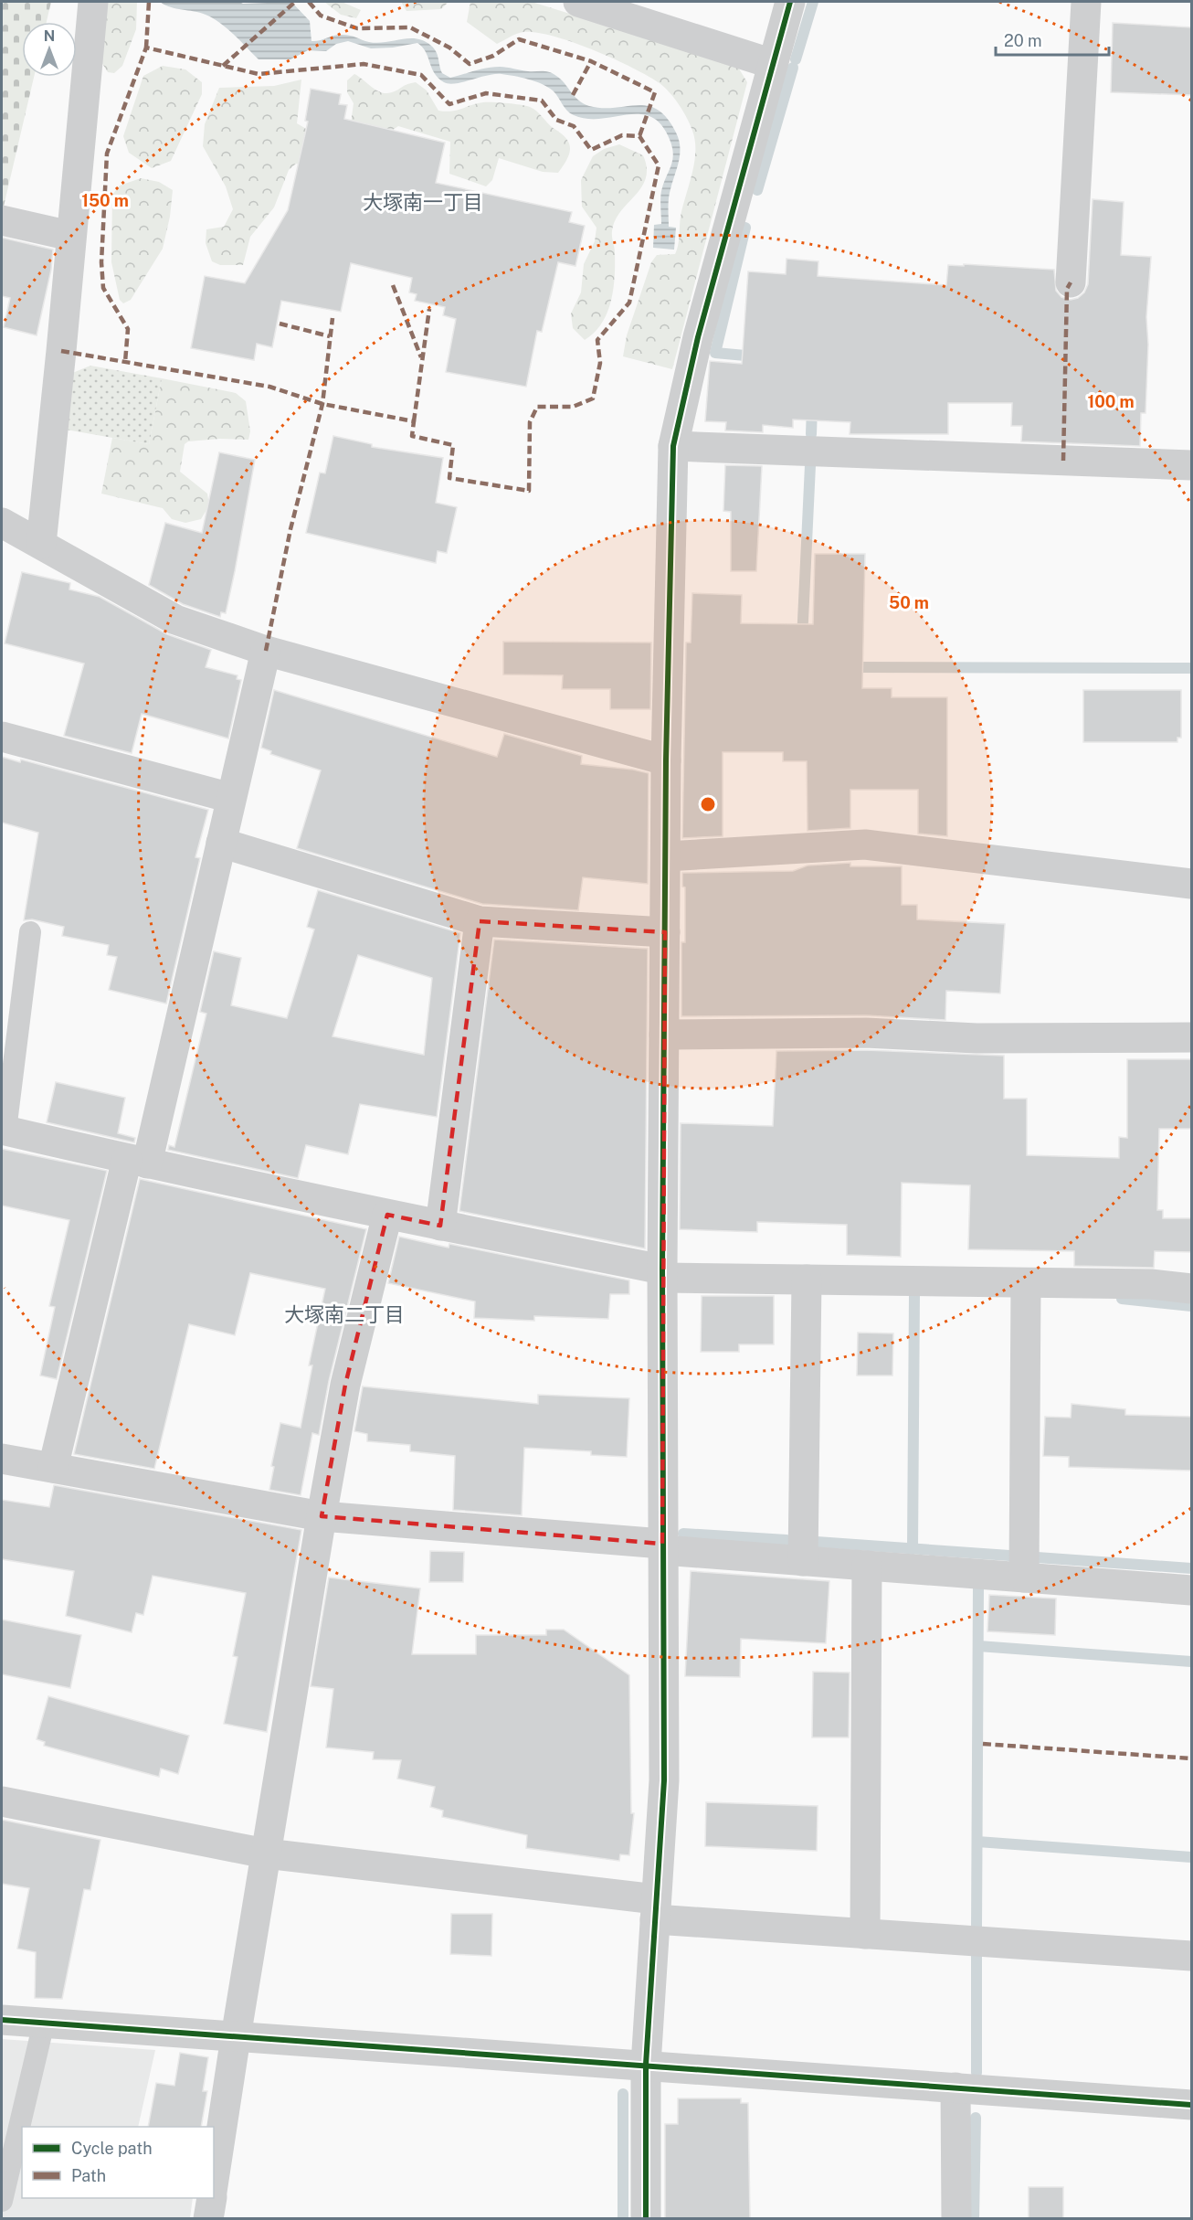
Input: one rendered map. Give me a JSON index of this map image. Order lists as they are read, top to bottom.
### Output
{
  "districts": ["大塚南一丁目", "大塚南二丁目"],
  "legend": ["Cycle path", "Path"],
  "scale_bar": "20 m",
  "north": "top",
  "rings": ["150 m", "100 m", "50 m"]
}
